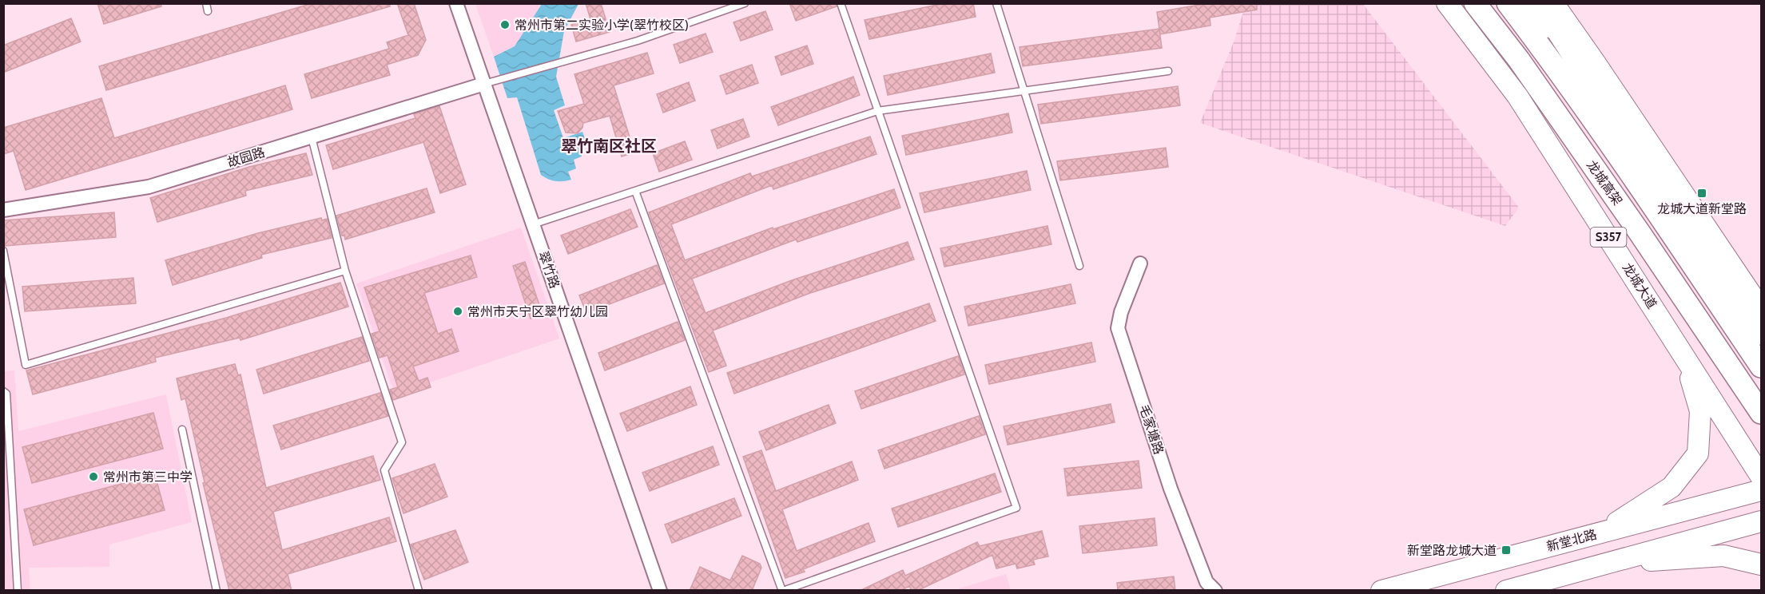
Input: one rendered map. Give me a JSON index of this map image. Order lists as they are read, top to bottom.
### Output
{
  "streets": {
    "highway": ["龙城高架"],
    "main road": ["S357", "龙城大道", "新堂北路"],
    "street": ["故园路", "翠竹路", "毛家塘路"]
  },
  "crossings": [
    ["故园路", "翠竹路"]
  ],
  "districts": ["翠竹南区社区"],
  "places": {
    "other": ["常州市第二实验小学(翠竹校区)", "常州市天宁区翠竹幼儿园", "常州市第三中学"],
    "transit": ["龙城大道新堂路", "新堂路龙城大道"]
  }
}
